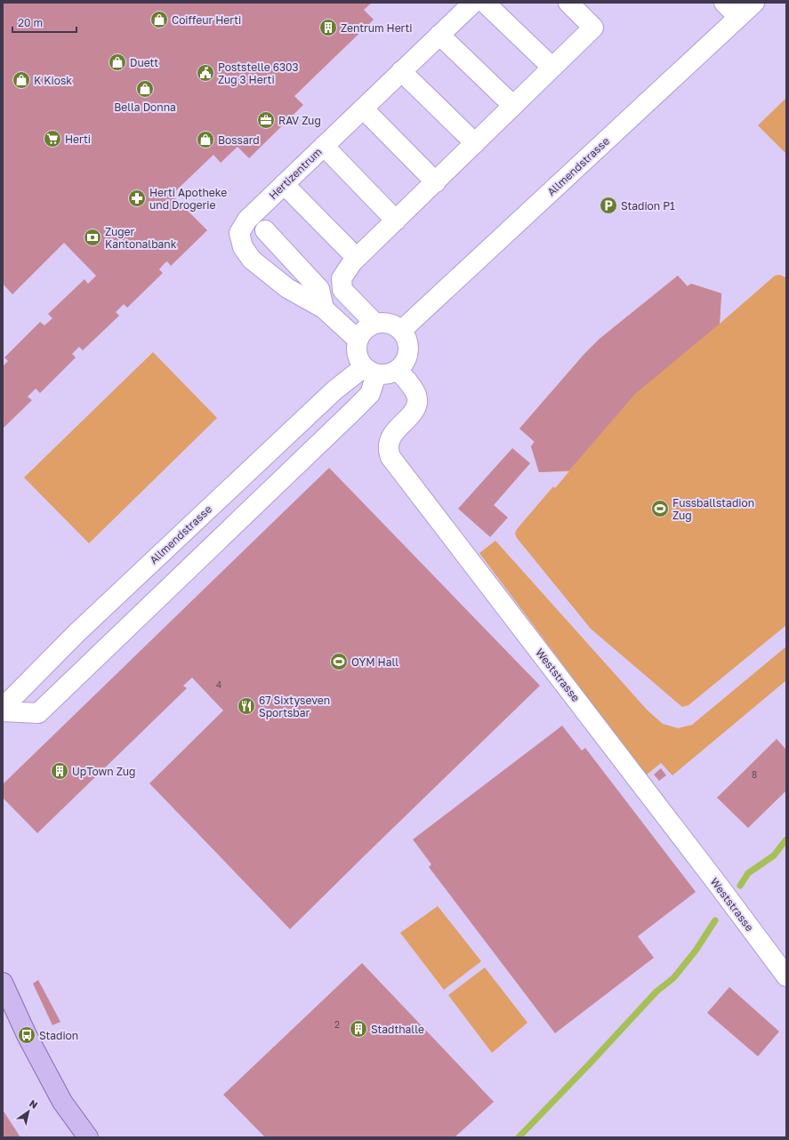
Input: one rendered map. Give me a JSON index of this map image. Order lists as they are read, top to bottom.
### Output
{
  "streets": {
    "street": ["Allmendstrasse", "Hertizentrum", "Weststrasse"]
  },
  "crossings": [
    ["Allmendstrasse", "Hertizentrum"],
    ["Allmendstrasse", "Weststrasse"],
    ["Hertizentrum", "Weststrasse"]
  ],
  "places": {
    "shop": [
      "Coiffeur Herti",
      "Duett",
      "K Kiosk",
      "Bella Donna",
      "Bossard"
    ],
    "building": ["Zentrum Herti", "UpTown Zug", "Stadthalle"],
    "public building": ["Poststelle 6303 Zug 3 Herti"],
    "office": ["RAV Zug"],
    "supermarket": ["Herti"],
    "pharmacy": ["Herti Apotheke und Drogerie"],
    "parking": ["Stadion P1"],
    "bank": ["Zuger Kantonalbank"],
    "sports": ["Fussballstadion Zug", "OYM Hall"],
    "restaurant": ["67 Sixtyseven Sportsbar"],
    "bus stop": ["Stadion"]
  },
  "house_numbers": ["4", "8", "2"],
  "scale_bar": "20 m",
  "north": "top right"
}
